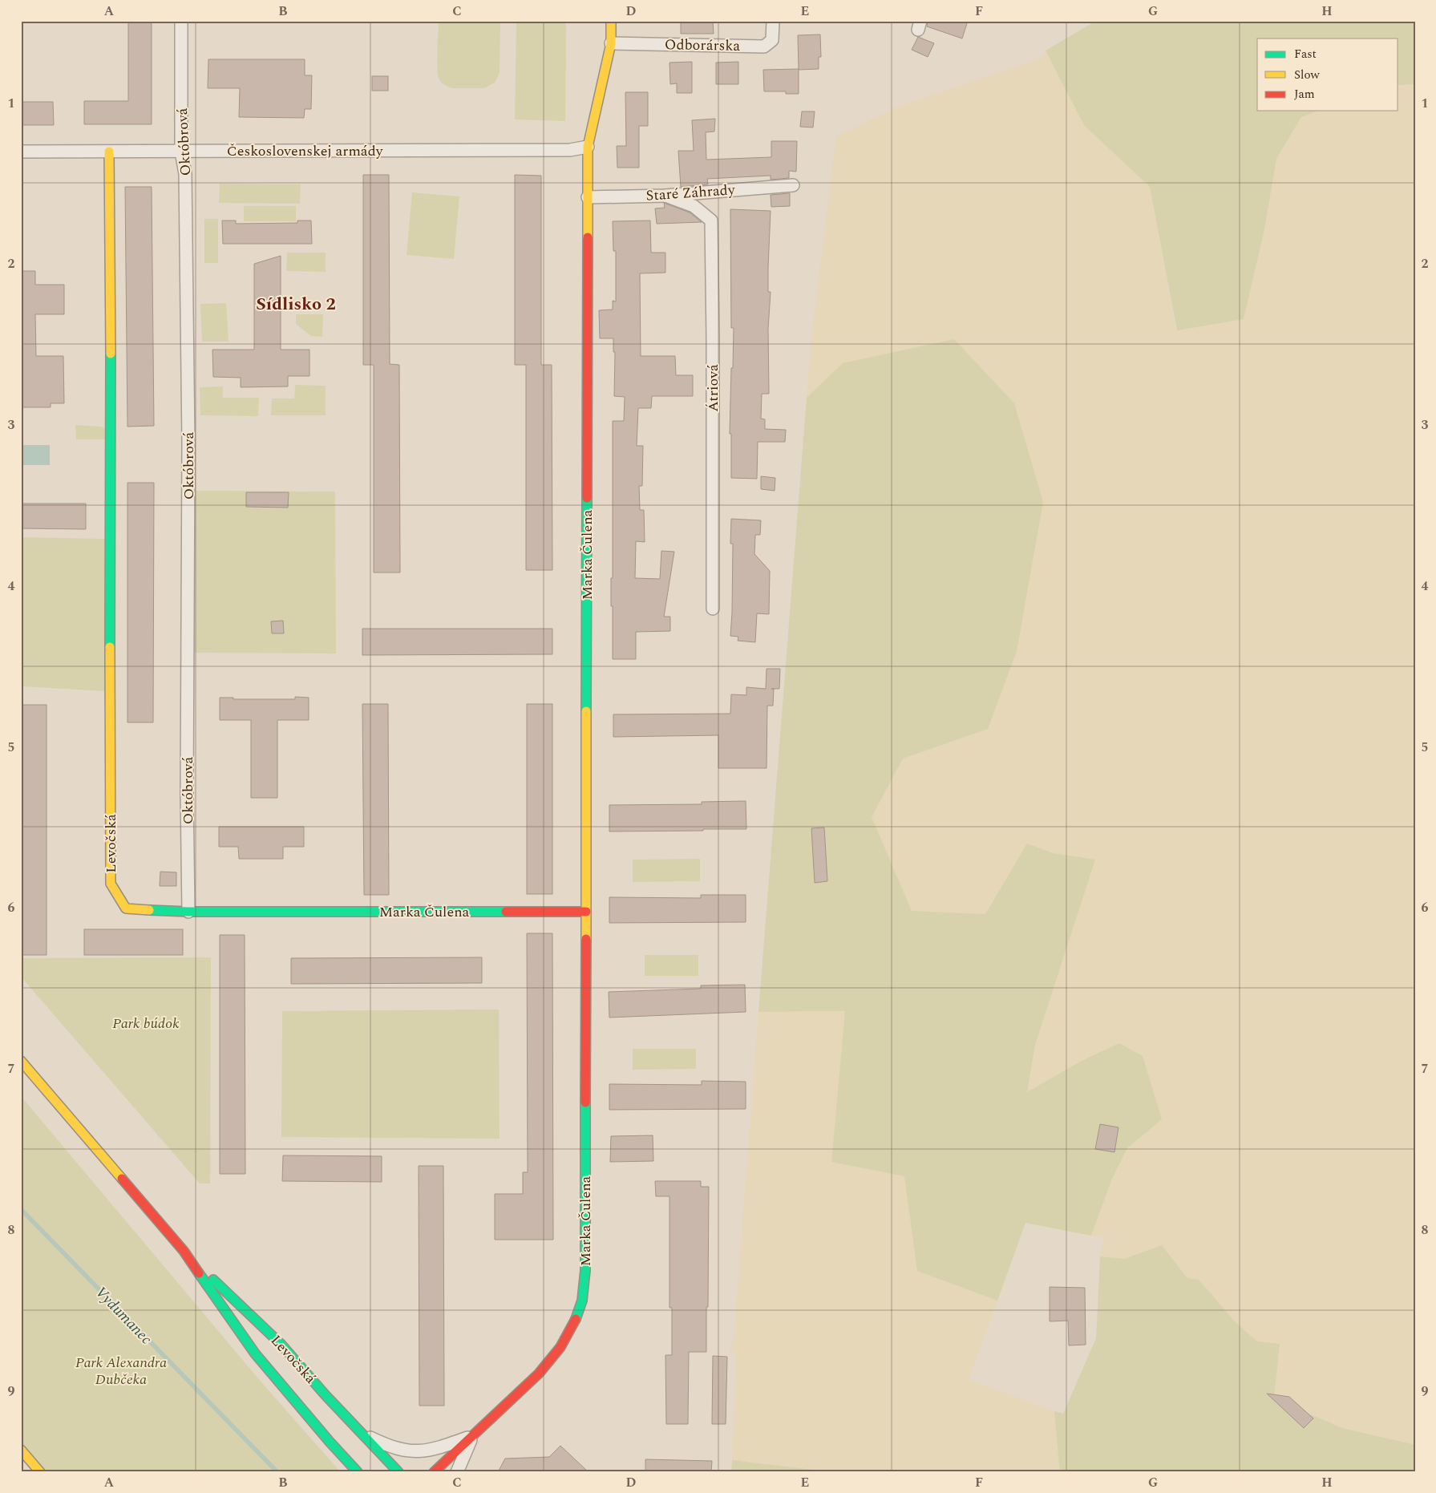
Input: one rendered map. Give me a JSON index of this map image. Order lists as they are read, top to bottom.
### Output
{
  "streets": {
    "street": [
      "Odborárska",
      "Októbrová",
      "Československej armády",
      "Staré Záhrady",
      "Átriová",
      "Marka Čulena",
      "Levočská"
    ]
  },
  "crossings": [
    ["Októbrová", "Československej armády"],
    ["Októbrová", "Levočská"],
    ["Československej armády", "Levočská"],
    ["Staré Záhrady", "Átriová"],
    ["Staré Záhrady", "Marka Čulena"],
    ["Marka Čulena", "Levočská"]
  ],
  "districts": ["Sídlisko 2"],
  "water": ["Vydumanec"],
  "parks": ["Park búdok", "Park Alexandra Dubčeka"],
  "legend": ["Fast", "Slow", "Jam"],
  "grid": {
    "columns": [
      "A",
      "B",
      "C",
      "D",
      "E",
      "F",
      "G",
      "H"
    ],
    "rows": [
      "1",
      "2",
      "3",
      "4",
      "5",
      "6",
      "7",
      "8",
      "9"
    ]
  }
}
